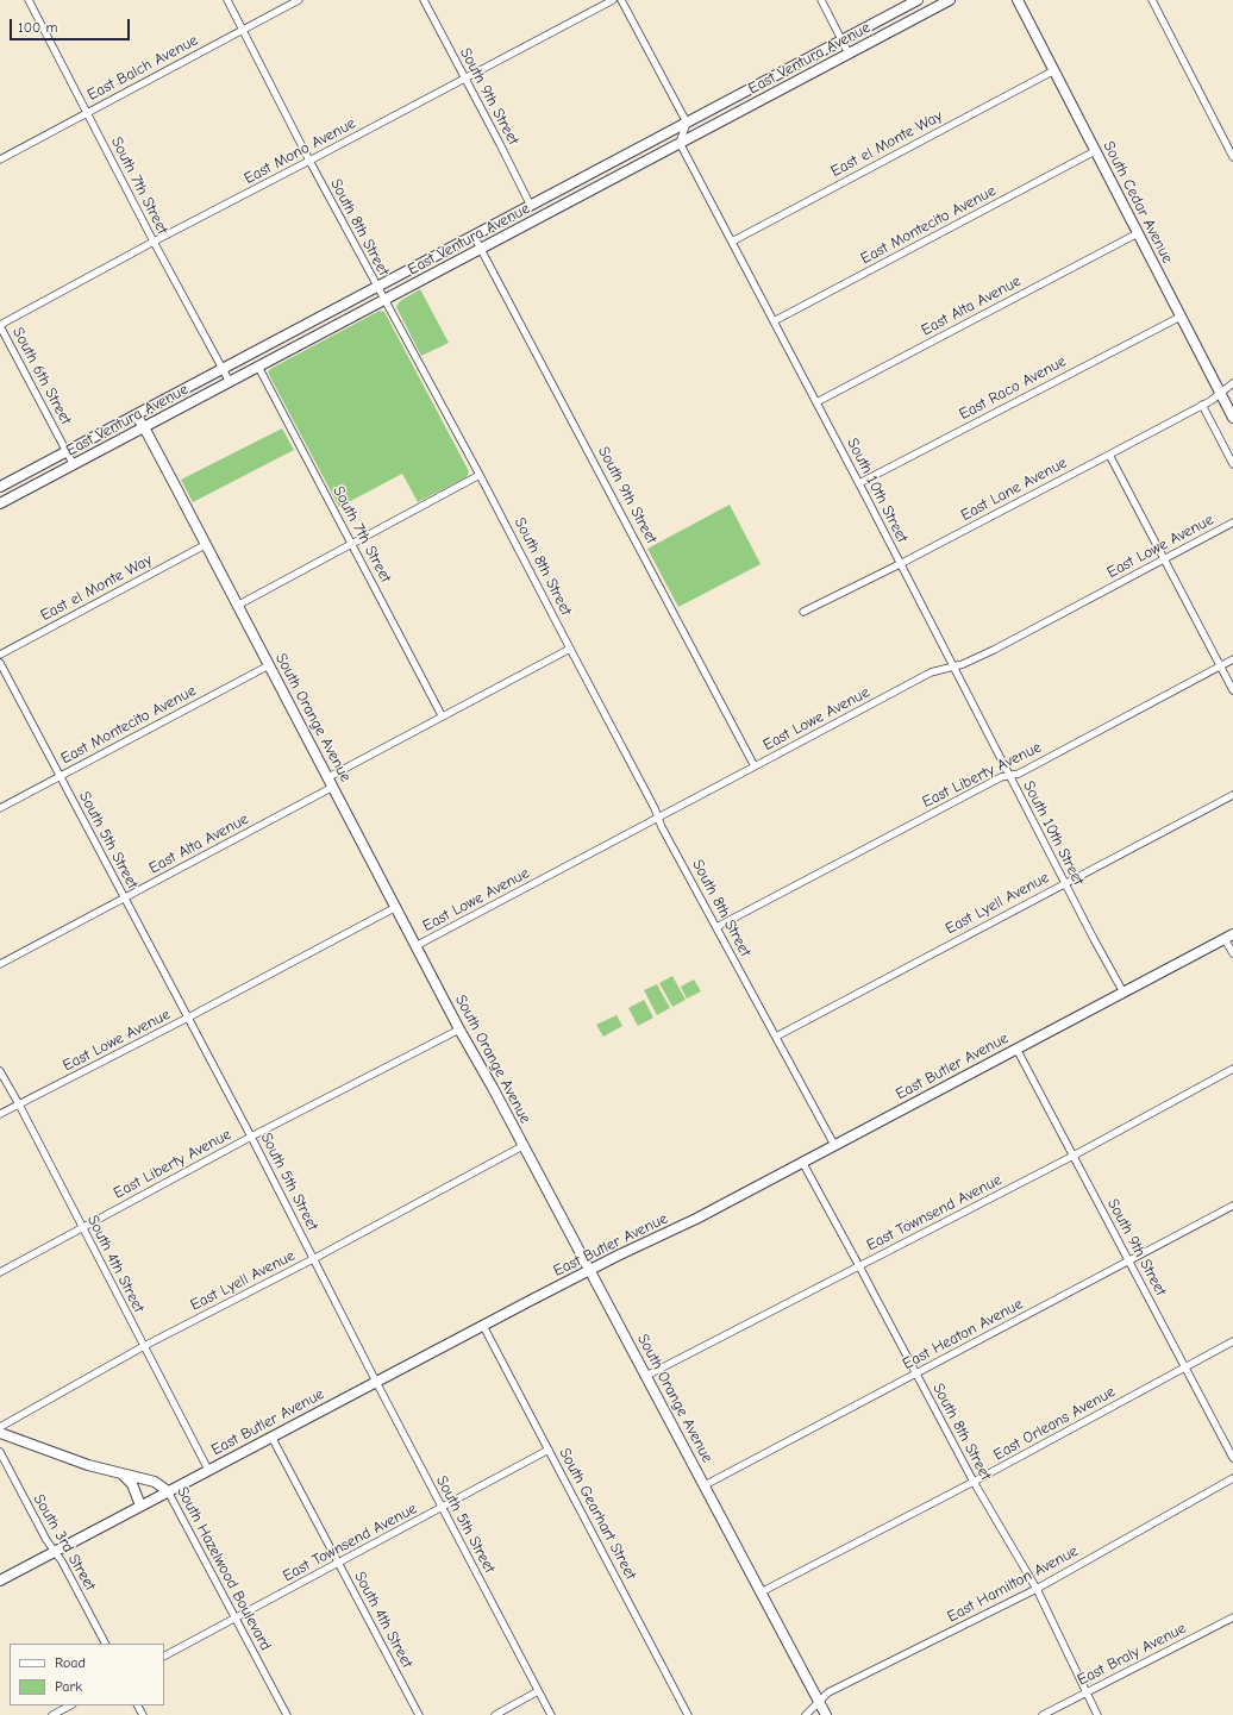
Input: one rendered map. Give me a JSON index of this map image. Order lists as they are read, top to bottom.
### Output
{
  "streets": {
    "street": [
      "East Ventura Avenue",
      "East Balch Avenue",
      "South 9th Street",
      "East el Monte Way",
      "East Mono Avenue",
      "South 7th Street",
      "South Cedar Avenue",
      "East Montecito Avenue",
      "South 8th Street",
      "East Alta Avenue",
      "South 6th Street",
      "East Raco Avenue",
      "East Lane Avenue",
      "South 10th Street",
      "East Lowe Avenue",
      "South Orange Avenue",
      "East Liberty Avenue",
      "South 5th Street",
      "East Lyell Avenue",
      "East Butler Avenue",
      "East Townsend Avenue",
      "South 4th Street",
      "East Heaton Avenue",
      "East Orleans Avenue",
      "South Gearhart Street",
      "South 3rd Street",
      "South Hazelwood Boulevard",
      "East Hamilton Avenue",
      "East Braly Avenue"
    ]
  },
  "crossings": [
    ["East Ventura Avenue", "South 9th Street"],
    ["East Ventura Avenue", "South 7th Street"],
    ["East Ventura Avenue", "South 8th Street"],
    ["East Ventura Avenue", "South 6th Street"],
    ["East Ventura Avenue", "South 10th Street"],
    ["East Ventura Avenue", "South Orange Avenue"],
    ["East Balch Avenue", "South 7th Street"],
    ["East Balch Avenue", "South 8th Street"],
    ["South 9th Street", "East Mono Avenue"],
    ["South 9th Street", "East Lowe Avenue"],
    ["South 9th Street", "East Butler Avenue"],
    ["South 9th Street", "East Townsend Avenue"],
    ["South 9th Street", "East Heaton Avenue"],
    ["South 9th Street", "East Orleans Avenue"],
    ["East el Monte Way", "South Cedar Avenue"],
    ["East el Monte Way", "South 10th Street"],
    ["East el Monte Way", "South Orange Avenue"],
    ["East Mono Avenue", "South 7th Street"],
    ["East Mono Avenue", "South 8th Street"],
    ["East Mono Avenue", "South 6th Street"],
    ["South Cedar Avenue", "East Montecito Avenue"],
    ["South Cedar Avenue", "East Alta Avenue"],
    ["South Cedar Avenue", "East Raco Avenue"],
    ["South Cedar Avenue", "East Lane Avenue"],
    ["East Montecito Avenue", "South 10th Street"],
    ["East Montecito Avenue", "South Orange Avenue"],
    ["East Montecito Avenue", "South 5th Street"],
    ["South 8th Street", "East Lowe Avenue"],
    ["South 8th Street", "East Liberty Avenue"],
    ["South 8th Street", "East Lyell Avenue"],
    ["South 8th Street", "East Butler Avenue"],
    ["South 8th Street", "East Townsend Avenue"],
    ["South 8th Street", "East Heaton Avenue"],
    ["South 8th Street", "East Orleans Avenue"],
    ["South 8th Street", "East Hamilton Avenue"],
    ["South 8th Street", "East Braly Avenue"],
    ["East Alta Avenue", "South 10th Street"],
    ["East Alta Avenue", "South Orange Avenue"],
    ["East Alta Avenue", "South 5th Street"],
    ["East Raco Avenue", "South 10th Street"],
    ["East Lane Avenue", "South 10th Street"],
    ["South 10th Street", "East Lowe Avenue"],
    ["South 10th Street", "East Liberty Avenue"],
    ["South 10th Street", "East Lyell Avenue"],
    ["South 10th Street", "East Butler Avenue"],
    ["East Lowe Avenue", "South Orange Avenue"],
    ["East Lowe Avenue", "South 5th Street"],
    ["East Lowe Avenue", "South 4th Street"],
    ["South Orange Avenue", "East Liberty Avenue"],
    ["South Orange Avenue", "East Lyell Avenue"],
    ["South Orange Avenue", "East Butler Avenue"],
    ["South Orange Avenue", "East Townsend Avenue"],
    ["South Orange Avenue", "East Heaton Avenue"],
    ["South Orange Avenue", "East Orleans Avenue"],
    ["South Orange Avenue", "East Hamilton Avenue"],
    ["East Liberty Avenue", "South 5th Street"],
    ["East Liberty Avenue", "South 4th Street"],
    ["South 5th Street", "East Lyell Avenue"],
    ["South 5th Street", "East Butler Avenue"],
    ["South 5th Street", "East Townsend Avenue"],
    ["East Lyell Avenue", "South 4th Street"],
    ["East Butler Avenue", "South 4th Street"],
    ["East Butler Avenue", "South Gearhart Street"],
    ["East Butler Avenue", "South 3rd Street"],
    ["East Butler Avenue", "South Hazelwood Boulevard"],
    ["East Townsend Avenue", "South 4th Street"],
    ["East Townsend Avenue", "South Gearhart Street"],
    ["East Townsend Avenue", "South Hazelwood Boulevard"]
  ],
  "legend": ["Road", "Park"],
  "scale_bar": "100 m"
}
